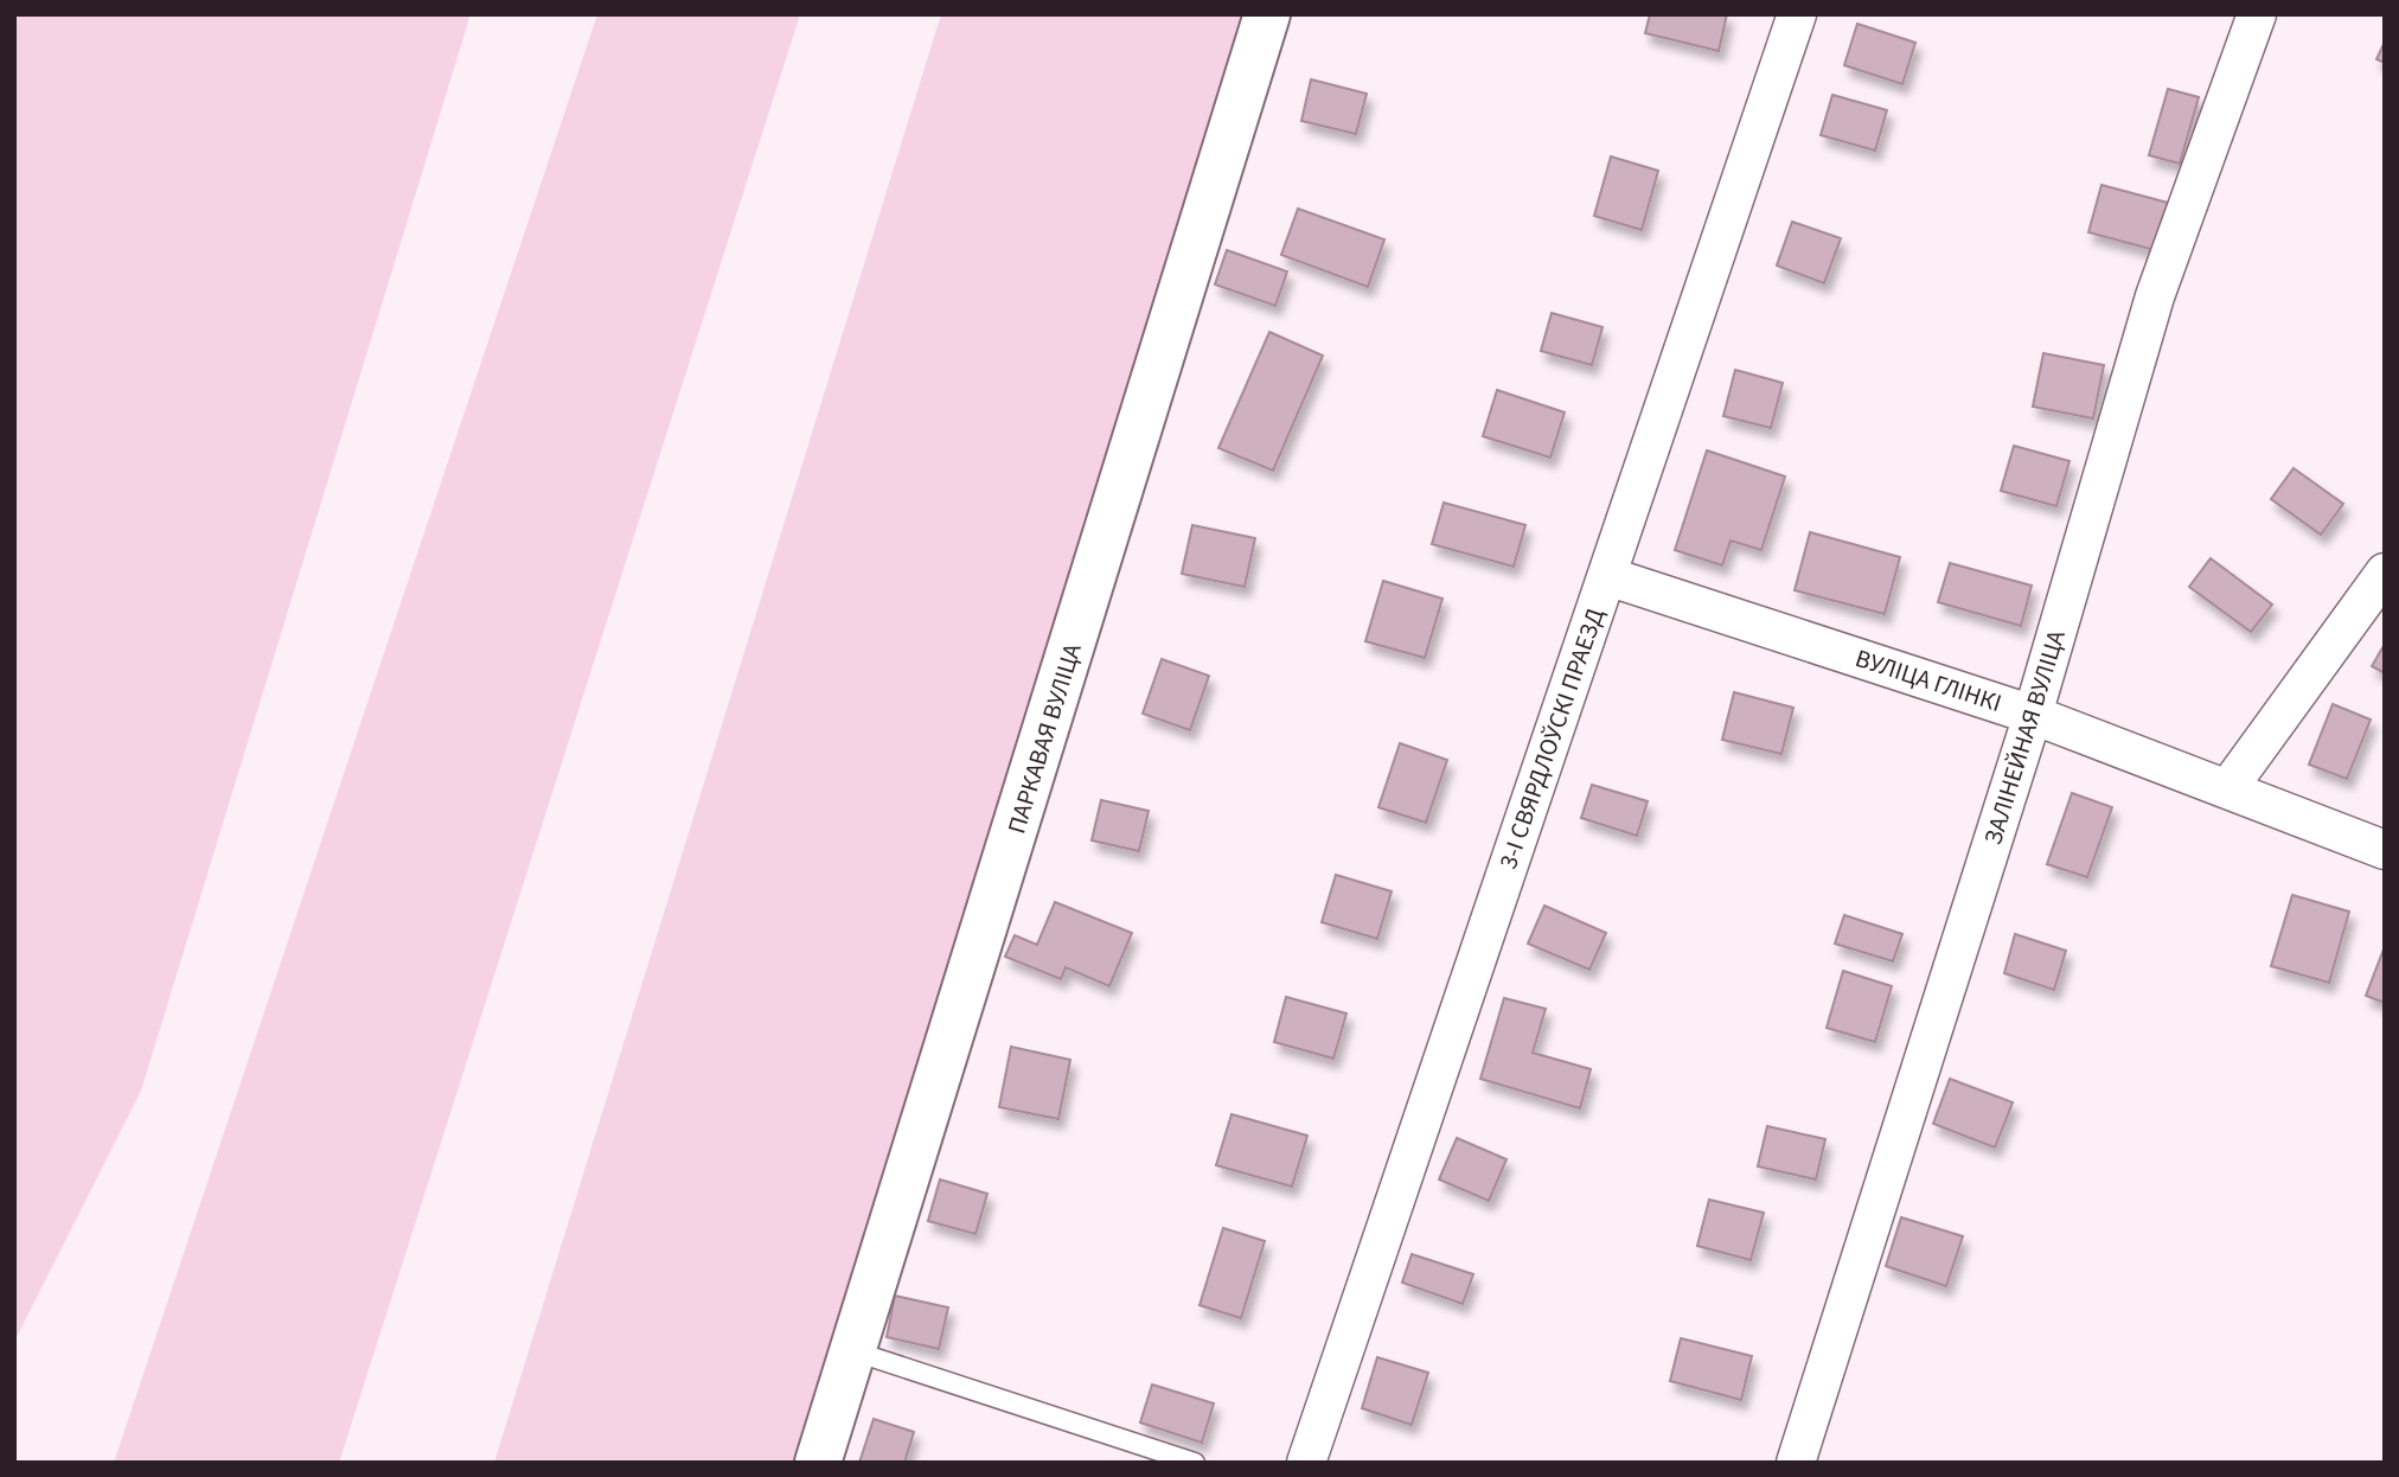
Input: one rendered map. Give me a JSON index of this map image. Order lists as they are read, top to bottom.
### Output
{
  "streets": {
    "street": [
      "ВУЛІЦА ГЛІНКІ",
      "ЗАЛІНЕЙНАЯ ВУЛІЦА",
      "ПАРКАВАЯ ВУЛІЦА",
      "3-І СВЯРДЛОЎСКІ ПРАЕЗД"
    ]
  },
  "crossings": [
    ["ВУЛІЦА ГЛІНКІ", "ЗАЛІНЕЙНАЯ ВУЛІЦА"],
    ["ВУЛІЦА ГЛІНКІ", "3-І СВЯРДЛОЎСКІ ПРАЕЗД"]
  ]
}
